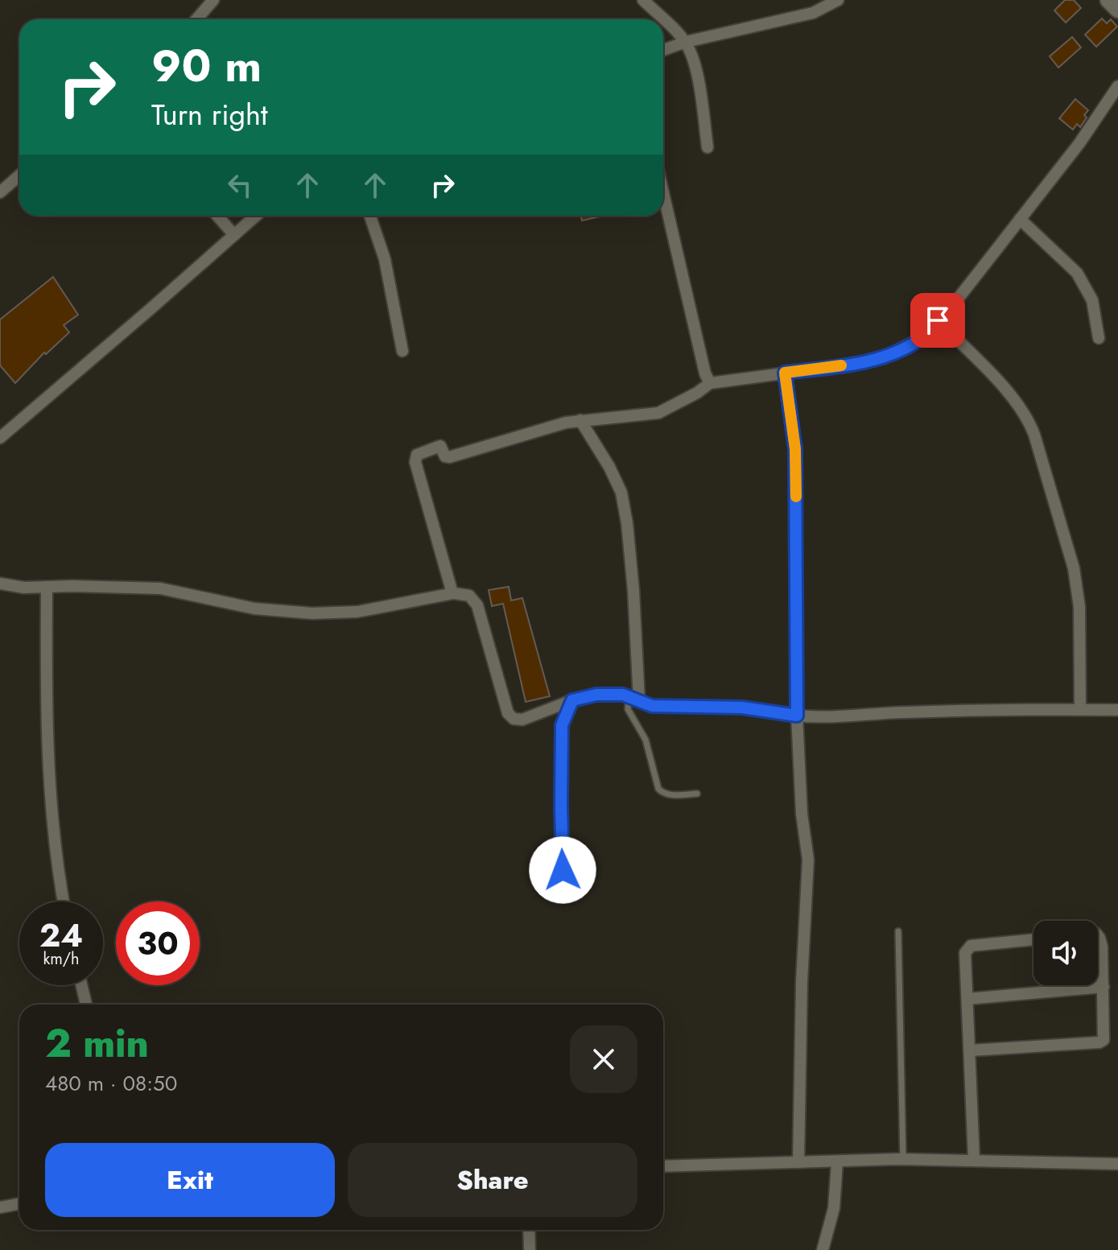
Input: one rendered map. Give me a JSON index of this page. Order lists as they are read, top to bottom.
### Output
{
  "page": {
    "turn": ["90 m", "Turn right"],
    "speed": "24 km/h",
    "limit": "30",
    "heading": ["2 min", "480 m · 08:50"],
    "buttons": ["Exit", "Share"]
  }
}
